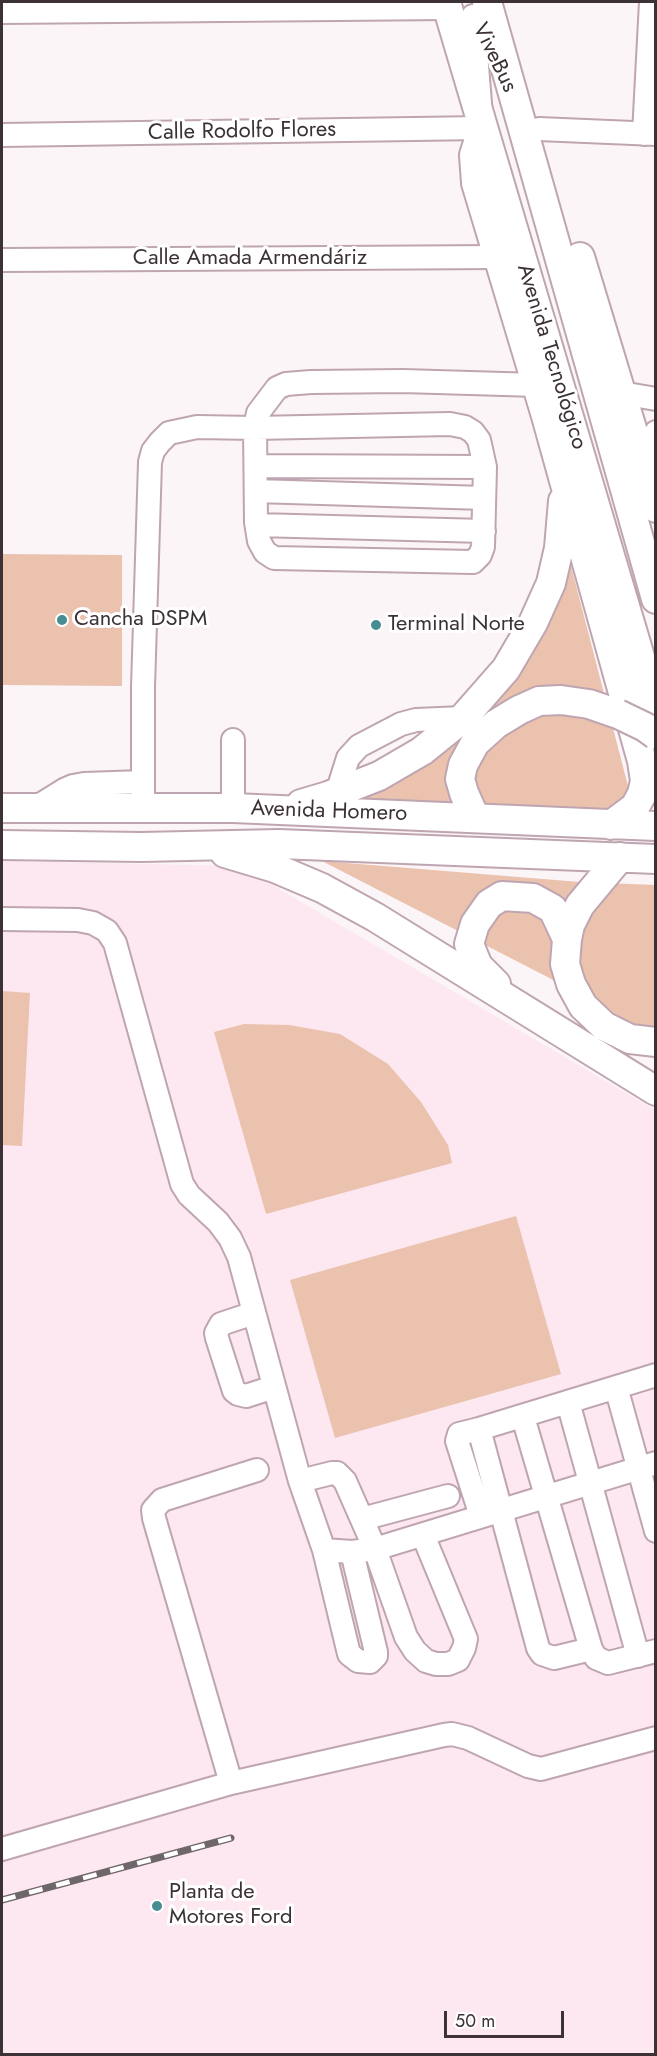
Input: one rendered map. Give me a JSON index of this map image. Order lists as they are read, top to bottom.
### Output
{
  "streets": {
    "main road": ["Avenida Tecnológico", "Avenida Homero"],
    "street": ["Calle Rodolfo Flores", "Calle Amada Armendáriz"]
  },
  "crossings": [
    ["Calle Rodolfo Flores", "Avenida Tecnológico"]
  ],
  "places": ["Cancha DSPM", "Terminal Norte", "Planta de Motores Ford"],
  "scale_bar": "50 m"
}
